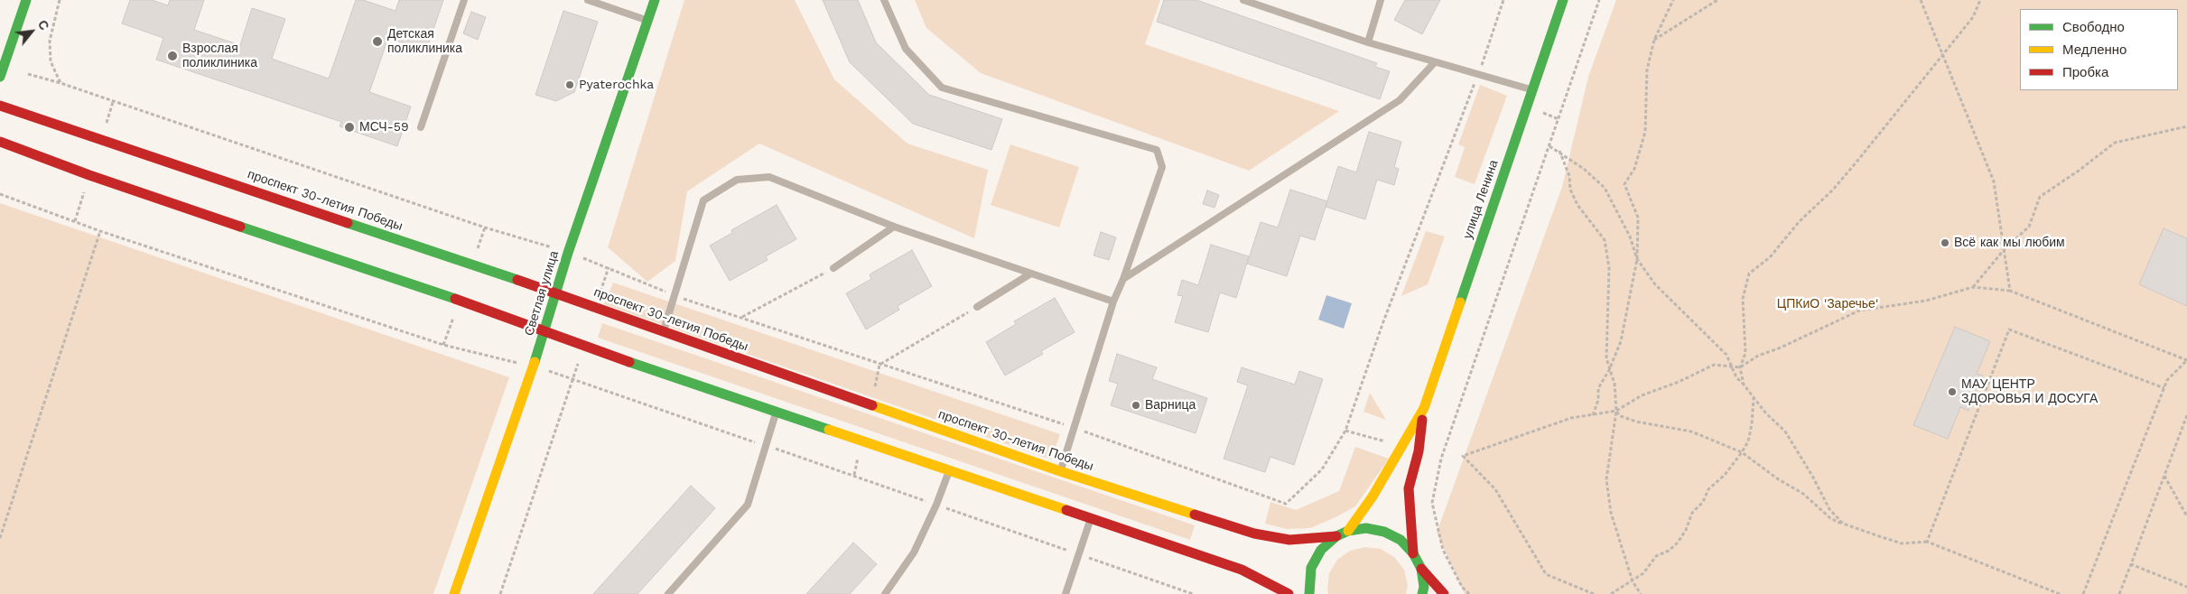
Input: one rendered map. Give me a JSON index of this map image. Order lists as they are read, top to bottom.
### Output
{
  "streets": {
    "main road": ["улица Ленина", "проспект 30-летия Победы", "Светлая улица"]
  },
  "crossings": [
    ["проспект 30-летия Победы", "Светлая улица"]
  ],
  "parks": ["ЦПКиО 'Заречье'"],
  "places": [
    "Детская поликлиника",
    "Взрослая поликлиника",
    "Pyaterochka",
    "МСЧ-59",
    "Всё как мы любим",
    "МАУ ЦЕНТР ЗДОРОВЬЯ И ДОСУГА",
    "Варница"
  ],
  "legend": ["Свободно", "Медленно", "Пробка"],
  "north": "top right"
}
